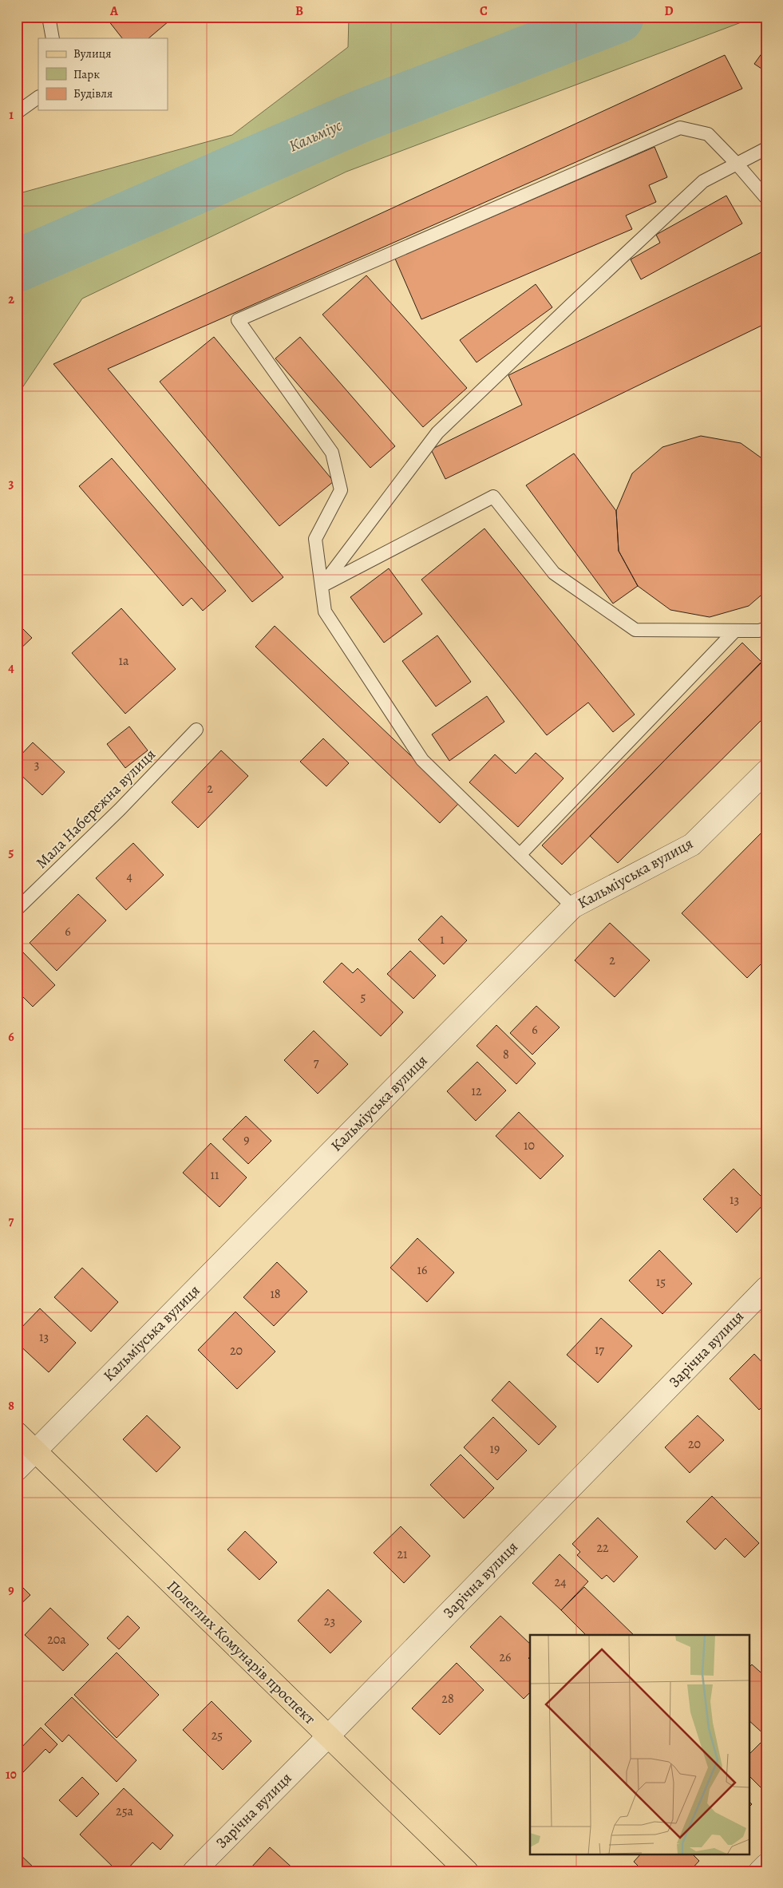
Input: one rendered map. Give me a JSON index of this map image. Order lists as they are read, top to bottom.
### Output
{
  "streets": {
    "main road": ["Полеглих Комунарів проспект"],
    "street": ["Кальміуська вулиця", "Зарічна вулиця"],
    "lane": ["Мала Набережна вулиця"]
  },
  "crossings": [
    ["Кальміуська вулиця", "Полеглих Комунарів проспект"],
    ["Зарічна вулиця", "Полеглих Комунарів проспект"]
  ],
  "water": ["Кальміус"],
  "house_numbers": [
    "1а",
    "3",
    "2",
    "4",
    "6",
    "1",
    "2",
    "5",
    "6",
    "8",
    "7",
    "12",
    "9",
    "10",
    "11",
    "13",
    "16",
    "15",
    "18",
    "13",
    "17",
    "20",
    "20",
    "19",
    "22",
    "21",
    "24",
    "23",
    "20а",
    "26",
    "28",
    "25",
    "25а"
  ],
  "legend": ["Вулиця", "Парк", "Будівля"],
  "grid": {
    "columns": [
      "A",
      "B",
      "C",
      "D"
    ],
    "rows": [
      "1",
      "2",
      "3",
      "4",
      "5",
      "6",
      "7",
      "8",
      "9",
      "10"
    ]
  }
}
